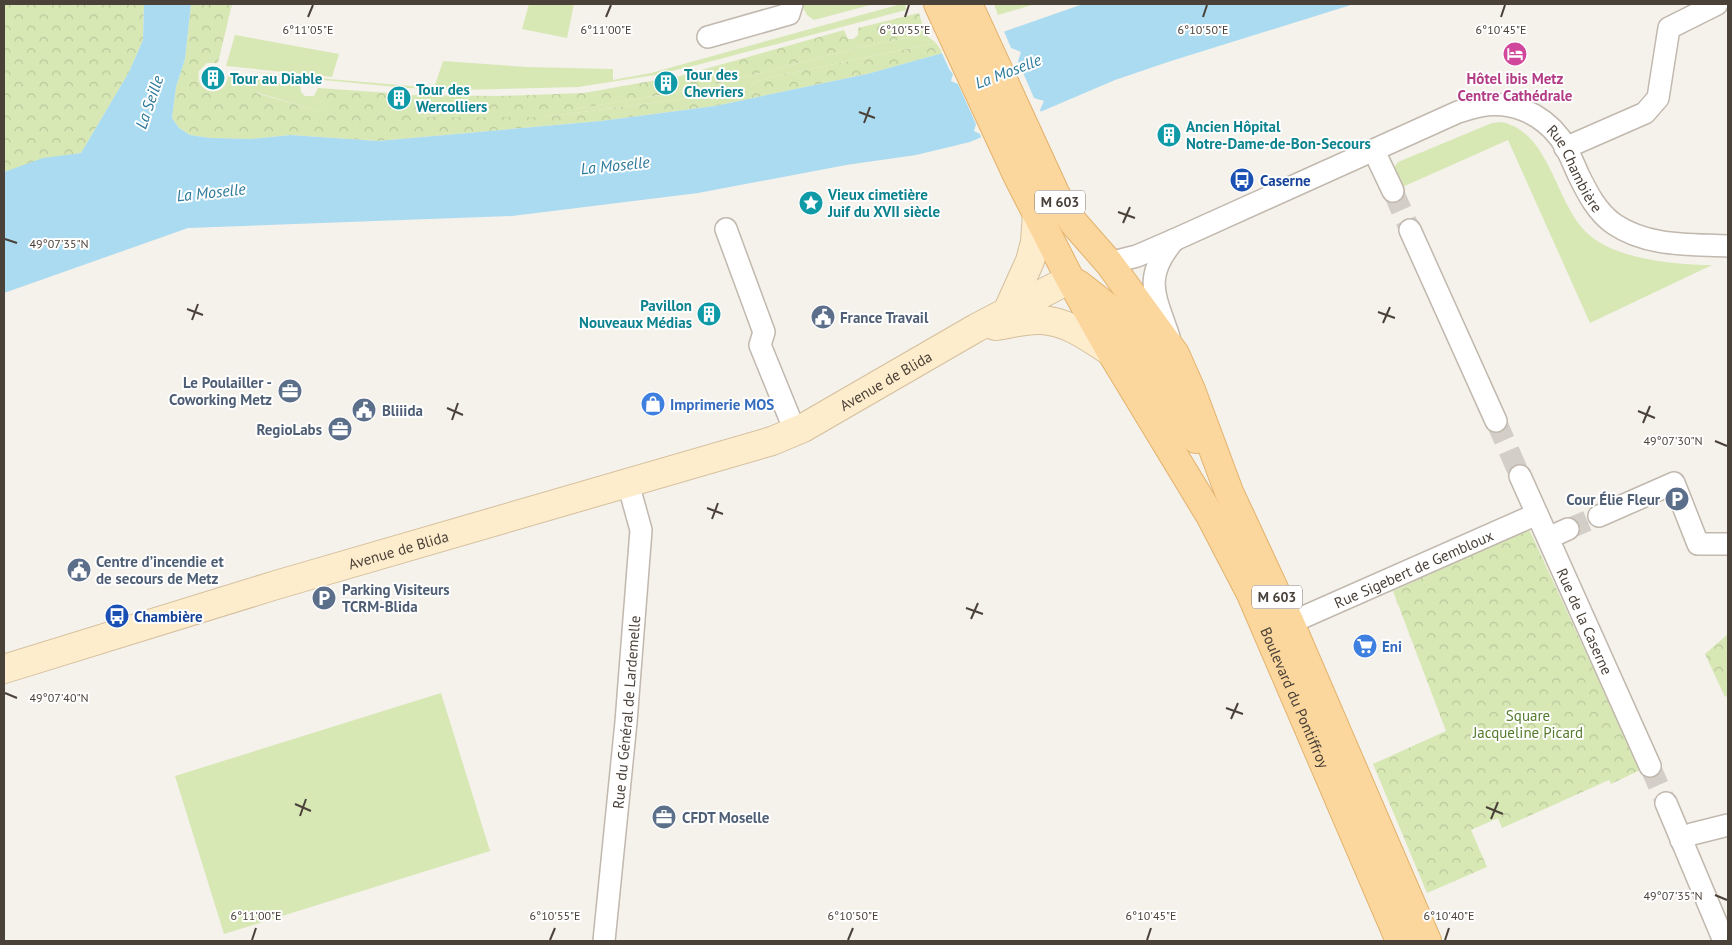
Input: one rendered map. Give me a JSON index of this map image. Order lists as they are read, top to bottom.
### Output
{
  "streets": {
    "main road": ["M 603", "Avenue de Blida", "Boulevard du Pontiffroy"],
    "street": [
      "Rue Chambière",
      "Rue Sigebert de Gembloux",
      "Rue de la Caserne",
      "Rue du Général de Lardemelle"
    ]
  },
  "crossings": [
    ["Rue Chambière", "Boulevard du Pontiffroy"],
    ["Avenue de Blida", "Boulevard du Pontiffroy"],
    ["Avenue de Blida", "Rue du Général de Lardemelle"],
    ["Rue Sigebert de Gembloux", "Rue de la Caserne"],
    ["Rue Sigebert de Gembloux", "Boulevard du Pontiffroy"]
  ],
  "water": ["La Moselle", "La Seille"],
  "parks": ["Square Jacqueline Picard"],
  "places": {
    "hotel": ["Hôtel ibis Metz Centre Cathédrale"],
    "building": [
      "Tour au Diable",
      "Tour des Chevriers",
      "Tour des Wercolliers",
      "Ancien Hôpital Notre-Dame-de-Bon-Secours",
      "Pavillon Nouveaux Médias"
    ],
    "bus stop": ["Caserne", "Chambière"],
    "place": ["Vieux cimetière Juif du XVII siècle"],
    "public building": ["France Travail", "Bliiida", "Centre d’incendie et de secours de Metz"],
    "office": ["Le Poulailler - Coworking Metz", "RegioLabs", "CFDT Moselle"],
    "shop": ["Imprimerie MOS"],
    "parking": ["Cour Élie Fleur", "Parking Visiteurs TCRM-Blida"],
    "supermarket": ["Eni"]
  },
  "coordinates": [
    "6°11'05\"E",
    "6°11'00\"E",
    "6°10'55\"E",
    "6°10'50\"E",
    "6°10'45\"E",
    "49°07'35\"N",
    "49°07'30\"N",
    "49°07'40\"N",
    "6°10'40\"E"
  ]
}
